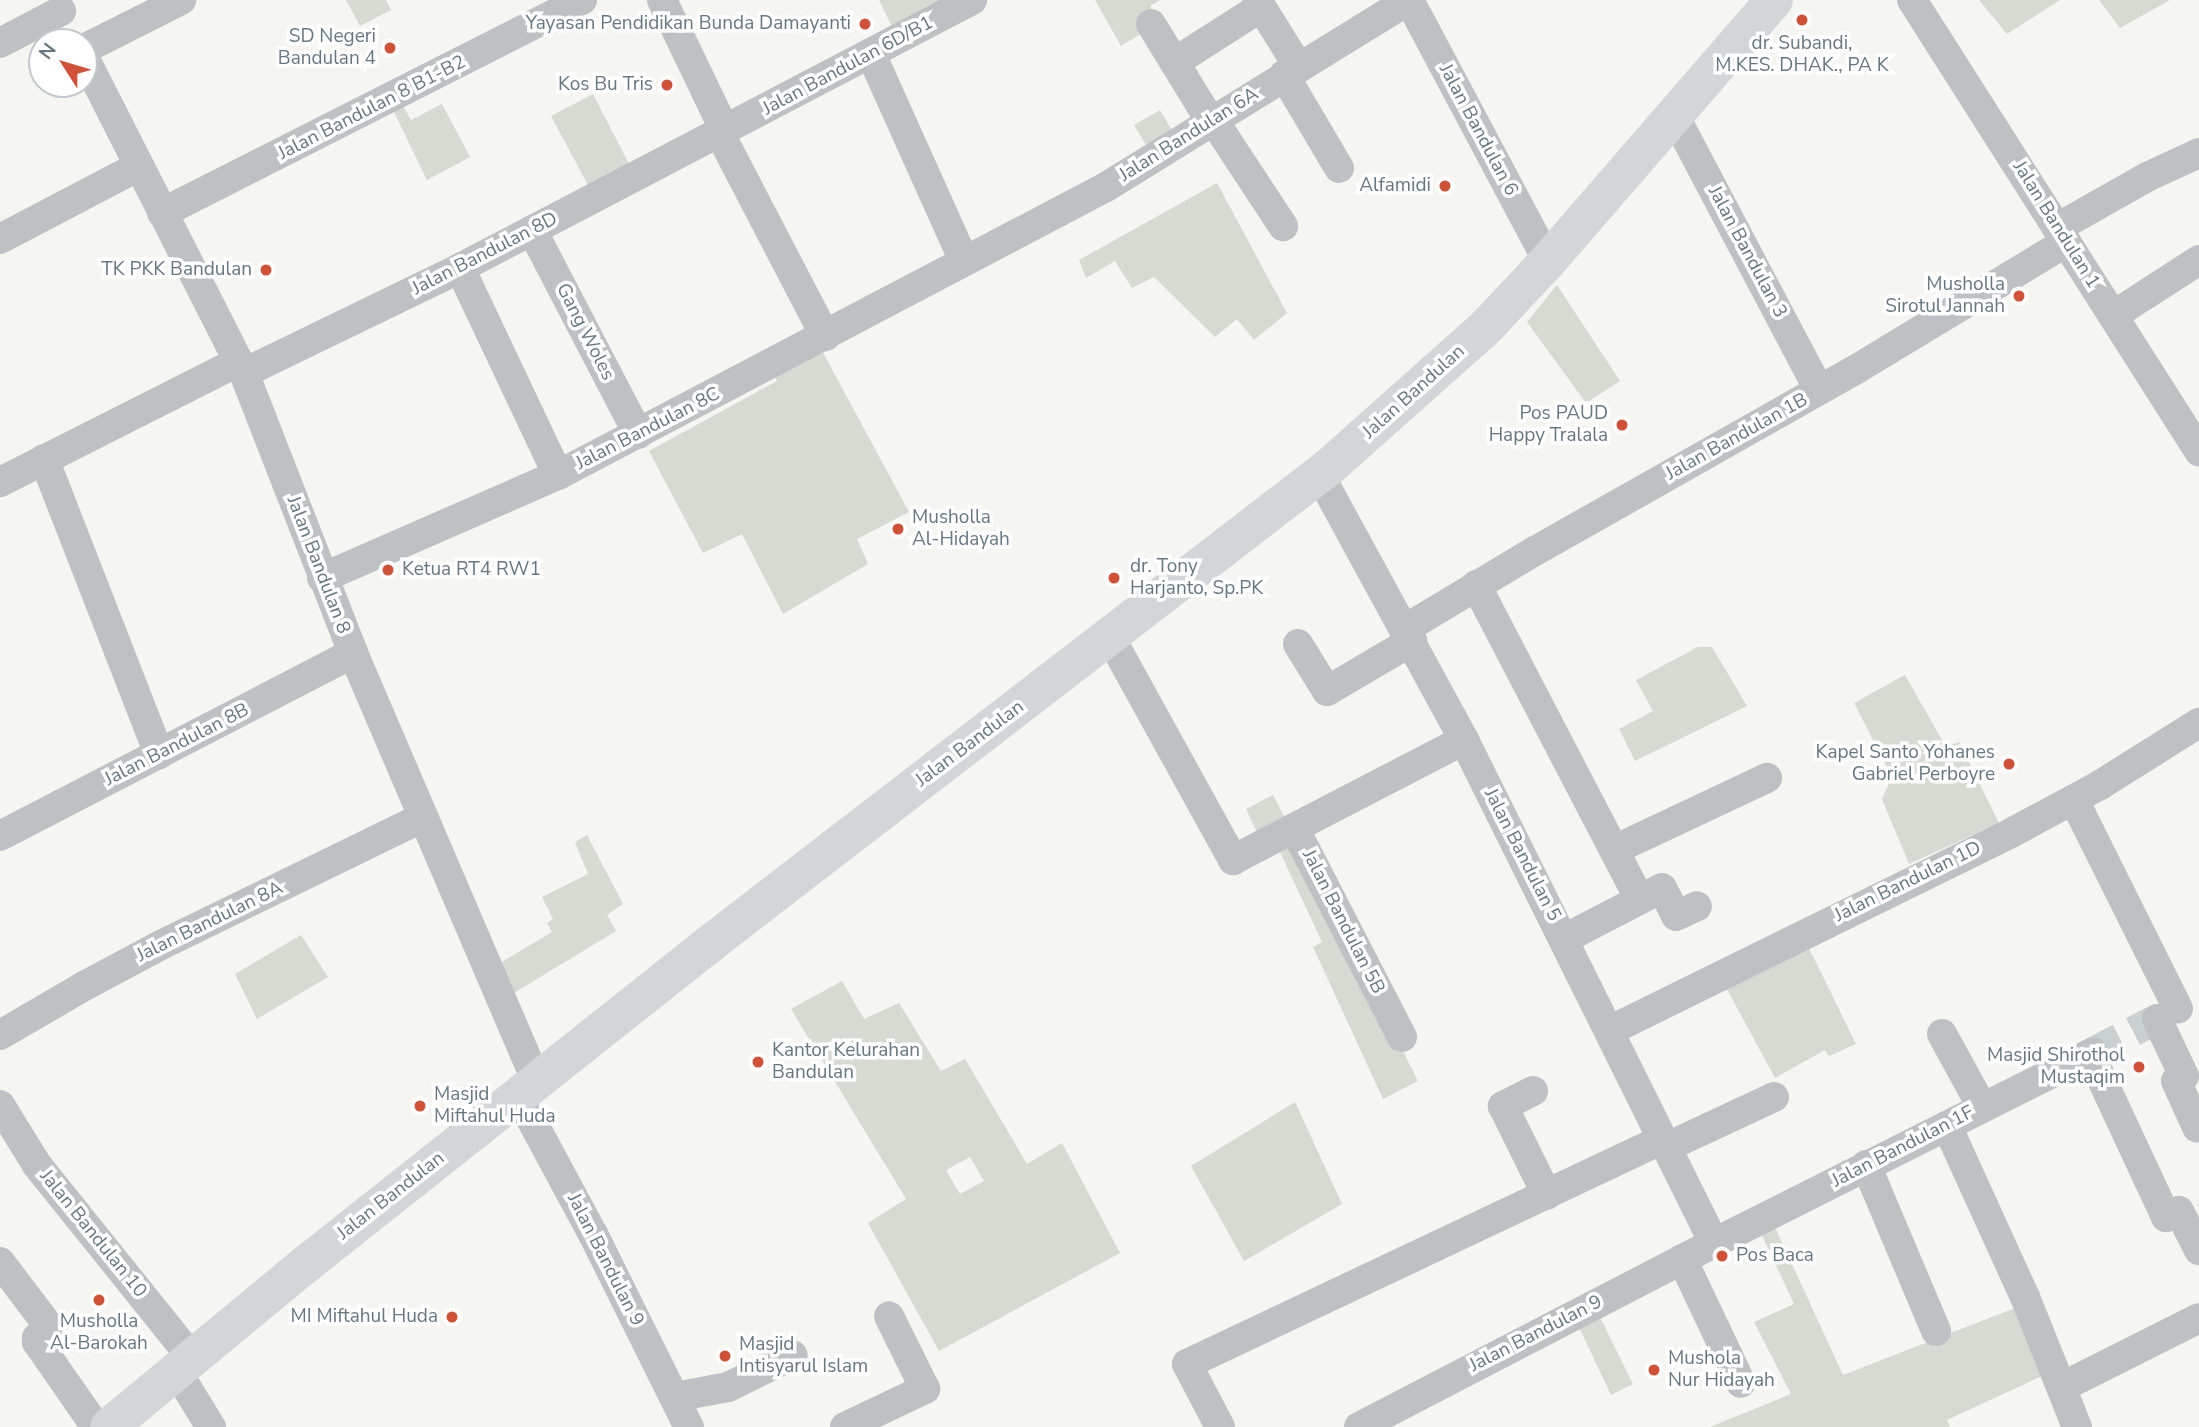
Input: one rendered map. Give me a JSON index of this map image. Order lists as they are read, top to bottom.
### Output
{
  "streets": {
    "main road": ["Jalan Bandulan"],
    "street": [
      "Jalan Bandulan 6D/B1",
      "Jalan Bandulan 8 B1-B2",
      "Jalan Bandulan 6",
      "Jalan Bandulan 6A",
      "Jalan Bandulan 1",
      "Jalan Bandulan 3",
      "Jalan Bandulan 8D",
      "Gang Woles",
      "Jalan Bandulan 8C",
      "Jalan Bandulan 1B",
      "Jalan Bandulan 8",
      "Jalan Bandulan 8B",
      "Jalan Bandulan 5",
      "Jalan Bandulan 1D",
      "Jalan Bandulan 8A",
      "Jalan Bandulan 5B",
      "Jalan Bandulan 1F",
      "Jalan Bandulan 10",
      "Jalan Bandulan 9"
    ]
  },
  "crossings": [
    ["Jalan Bandulan 6D/B1", "Jalan Bandulan 8D"],
    ["Jalan Bandulan 8 B1-B2", "Jalan Bandulan 8"],
    ["Jalan Bandulan 6", "Jalan Bandulan 6A"],
    ["Jalan Bandulan 6", "Jalan Bandulan"],
    ["Jalan Bandulan 6A", "Jalan Bandulan 8C"],
    ["Jalan Bandulan 1", "Jalan Bandulan 1B"],
    ["Jalan Bandulan 3", "Jalan Bandulan"],
    ["Jalan Bandulan 3", "Jalan Bandulan 1B"],
    ["Jalan Bandulan 8D", "Gang Woles"],
    ["Jalan Bandulan 8D", "Jalan Bandulan 8"],
    ["Gang Woles", "Jalan Bandulan 8C"],
    ["Jalan Bandulan", "Jalan Bandulan 8"],
    ["Jalan Bandulan", "Jalan Bandulan 5"],
    ["Jalan Bandulan", "Jalan Bandulan 10"],
    ["Jalan Bandulan", "Jalan Bandulan 9"],
    ["Jalan Bandulan 8C", "Jalan Bandulan 8"],
    ["Jalan Bandulan 1B", "Jalan Bandulan 5"],
    ["Jalan Bandulan 8", "Jalan Bandulan 8B"],
    ["Jalan Bandulan 8", "Jalan Bandulan 8A"],
    ["Jalan Bandulan 8", "Jalan Bandulan 9"],
    ["Jalan Bandulan 5", "Jalan Bandulan 1D"],
    ["Jalan Bandulan 5", "Jalan Bandulan 5B"],
    ["Jalan Bandulan 5", "Jalan Bandulan 1F"],
    ["Jalan Bandulan 5", "Jalan Bandulan 9"],
    ["Jalan Bandulan 1F", "Jalan Bandulan 9"]
  ],
  "places": [
    "dr. Subandi, M.KES. DHAK., PA K",
    "Yayasan Pendidikan Bunda Damayanti",
    "SD Negeri Bandulan 4",
    "Kos Bu Tris",
    "Alfamidi",
    "TK PKK Bandulan",
    "Musholla Sirotul Jannah",
    "Pos PAUD Happy Tralala",
    "Musholla Al-Hidayah",
    "Ketua RT4 RW1",
    "dr. Tony Harjanto, Sp.PK",
    "Kapel Santo Yohanes Gabriel Perboyre",
    "Kantor Kelurahan Bandulan",
    "Masjid Shirothol Mustaqim",
    "Masjid Miftahul Huda",
    "Pos Baca",
    "Musholla Al-Barokah",
    "MI Miftahul Huda",
    "Masjid Intisyarul Islam",
    "Mushola Nur Hidayah"
  ],
  "north": "top left"
}
